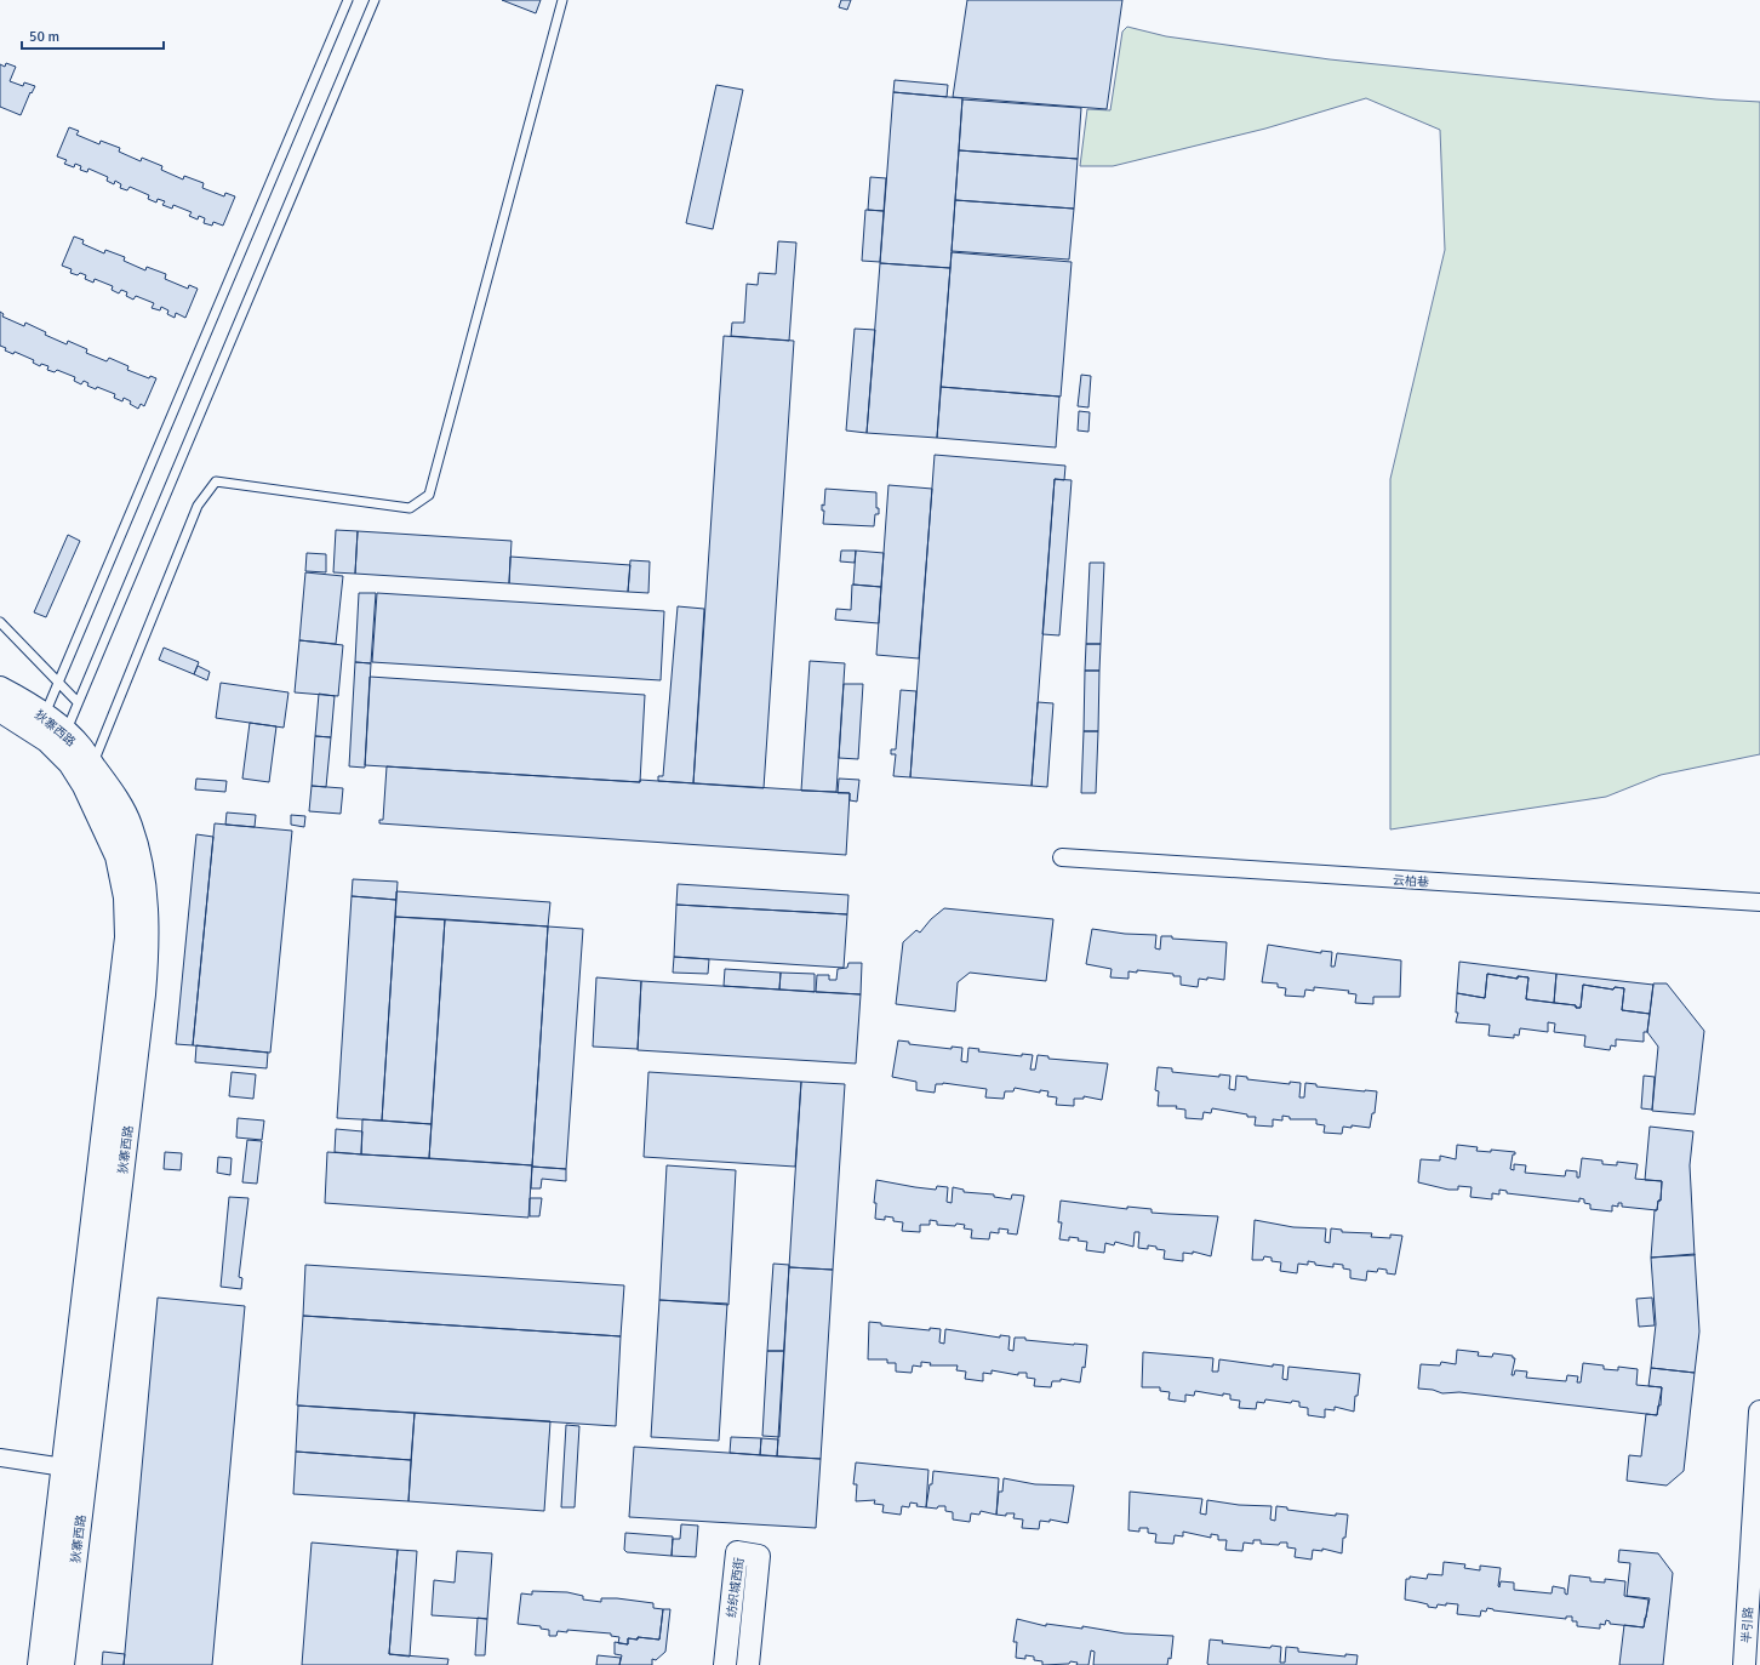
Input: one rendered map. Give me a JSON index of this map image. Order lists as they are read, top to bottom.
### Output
{
  "streets": {
    "main road": ["狄寨西路"],
    "street": ["云柏巷", "纺织城西街", "半引路"]
  },
  "scale_bar": "50 m"
}
